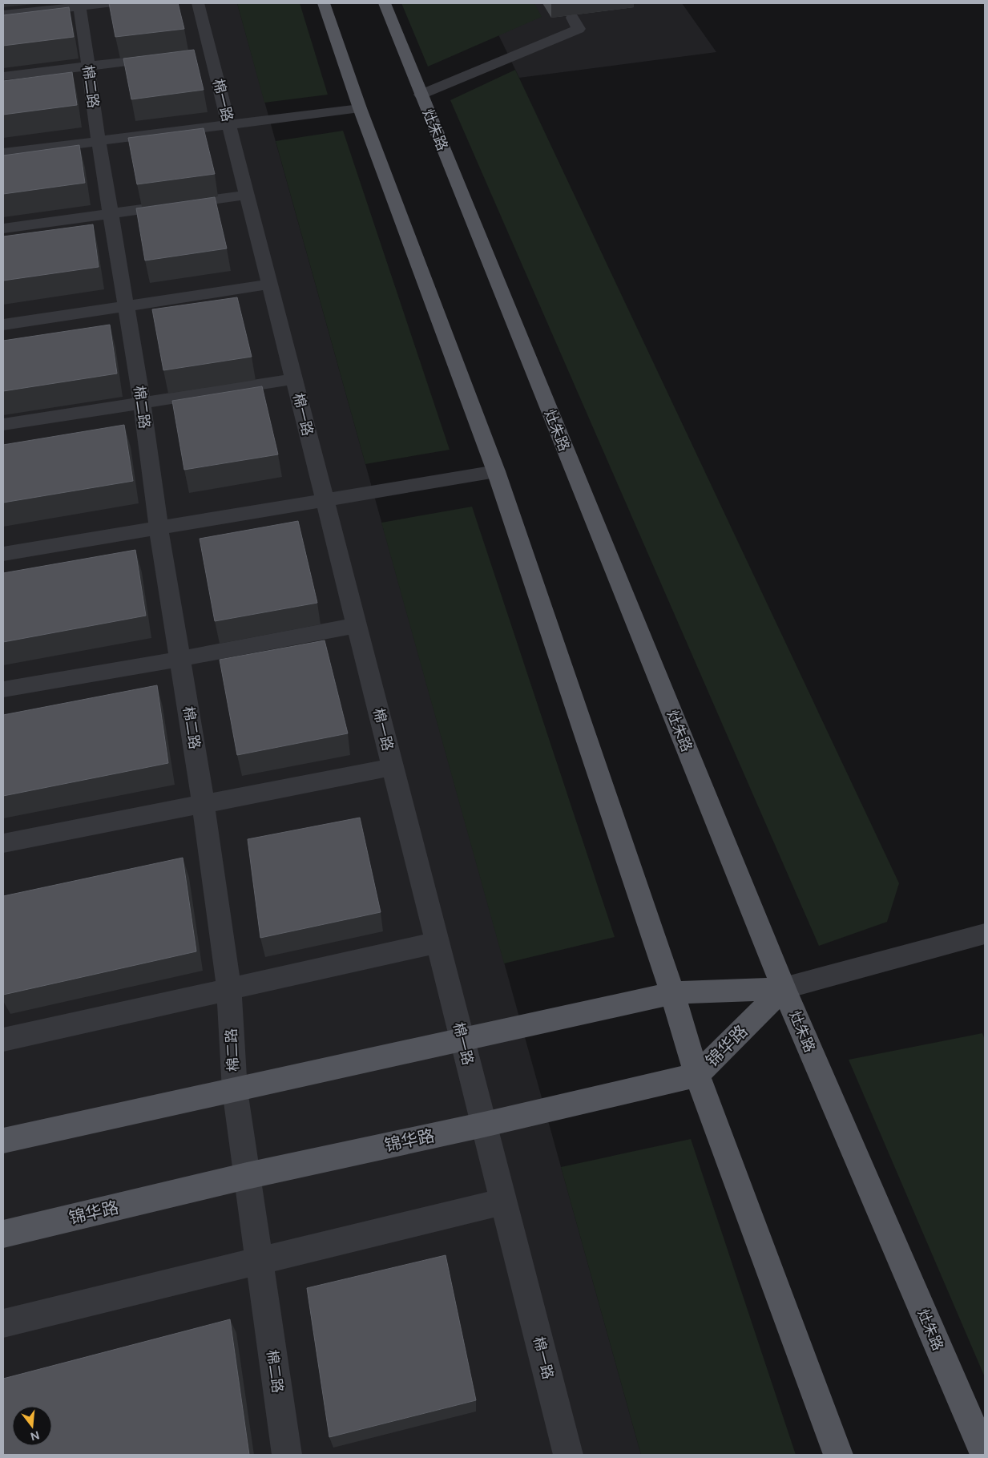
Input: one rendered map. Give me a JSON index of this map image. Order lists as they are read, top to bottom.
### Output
{
  "streets": {
    "main road": ["灶朱路", "锦华路"],
    "street": ["棉二路", "棉一路"]
  },
  "crossings": [
    ["棉二路", "锦华路"],
    ["棉一路", "锦华路"],
    ["灶朱路", "锦华路"]
  ],
  "north": "bottom"
}
